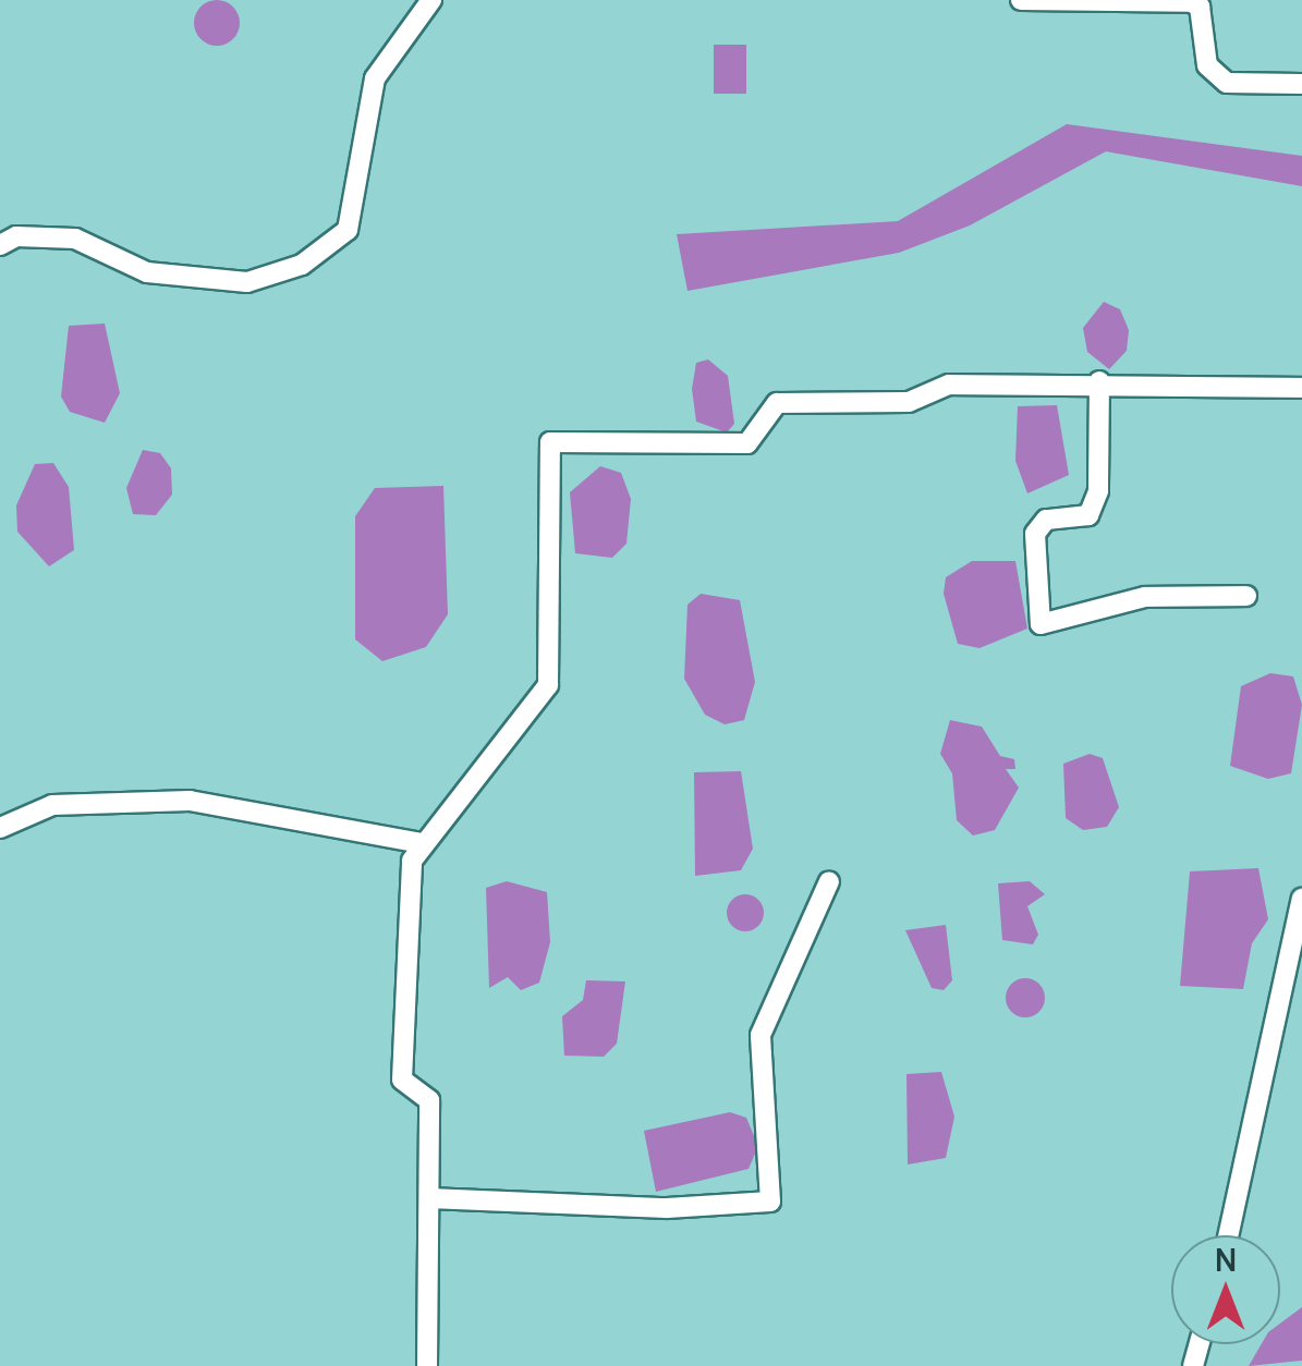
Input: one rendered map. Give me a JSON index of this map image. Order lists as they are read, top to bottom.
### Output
{
  "north": "top"
}
